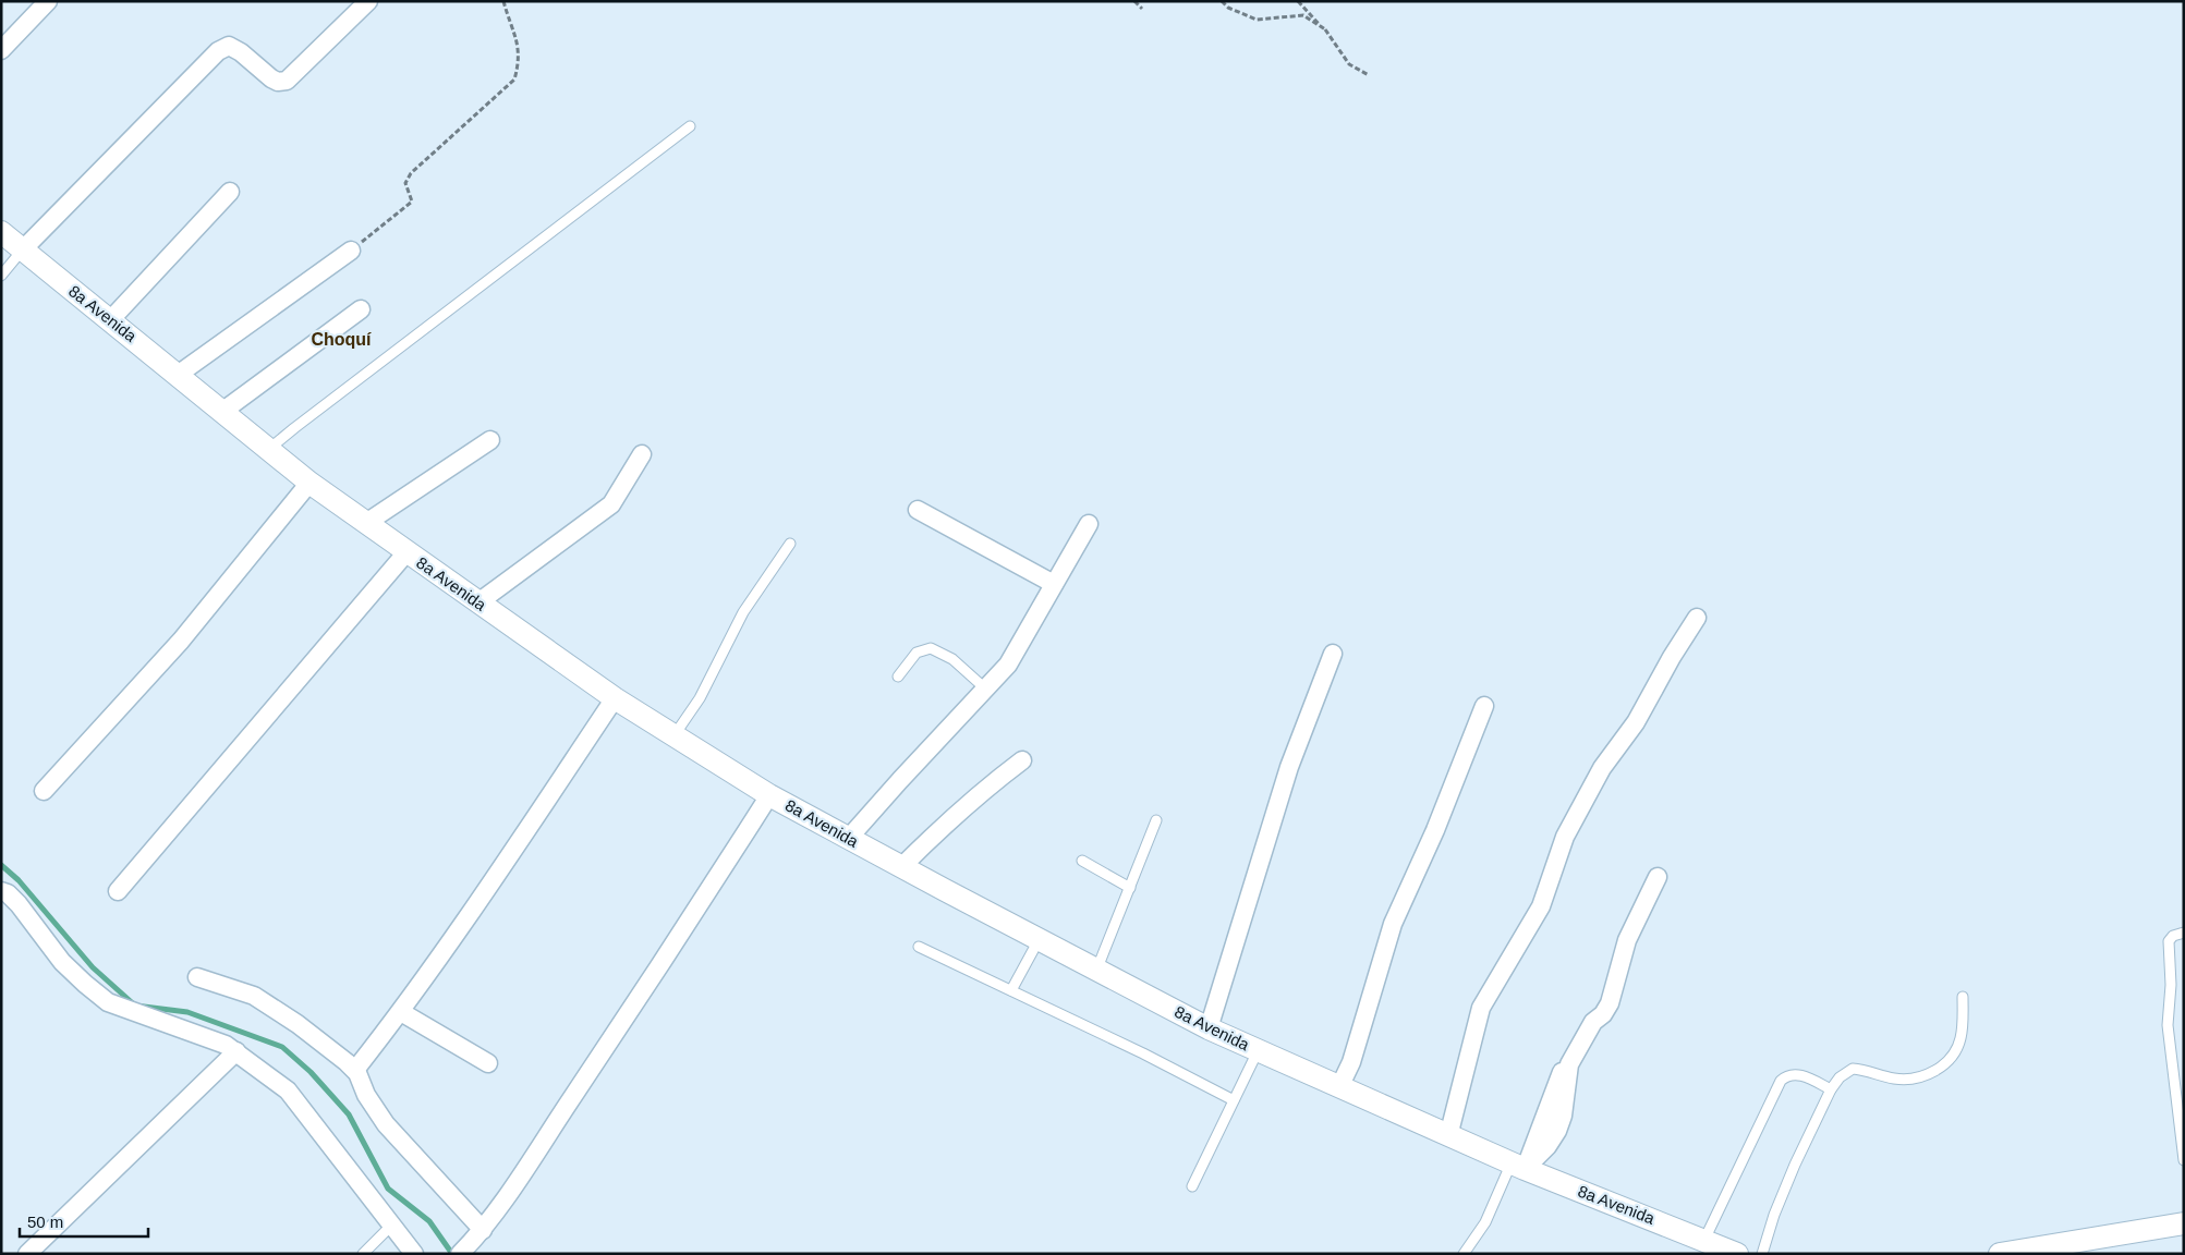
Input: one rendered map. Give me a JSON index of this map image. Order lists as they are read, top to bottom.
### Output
{
  "streets": {
    "street": ["8a Avenida"]
  },
  "districts": ["Choquí"],
  "scale_bar": "50 m"
}
